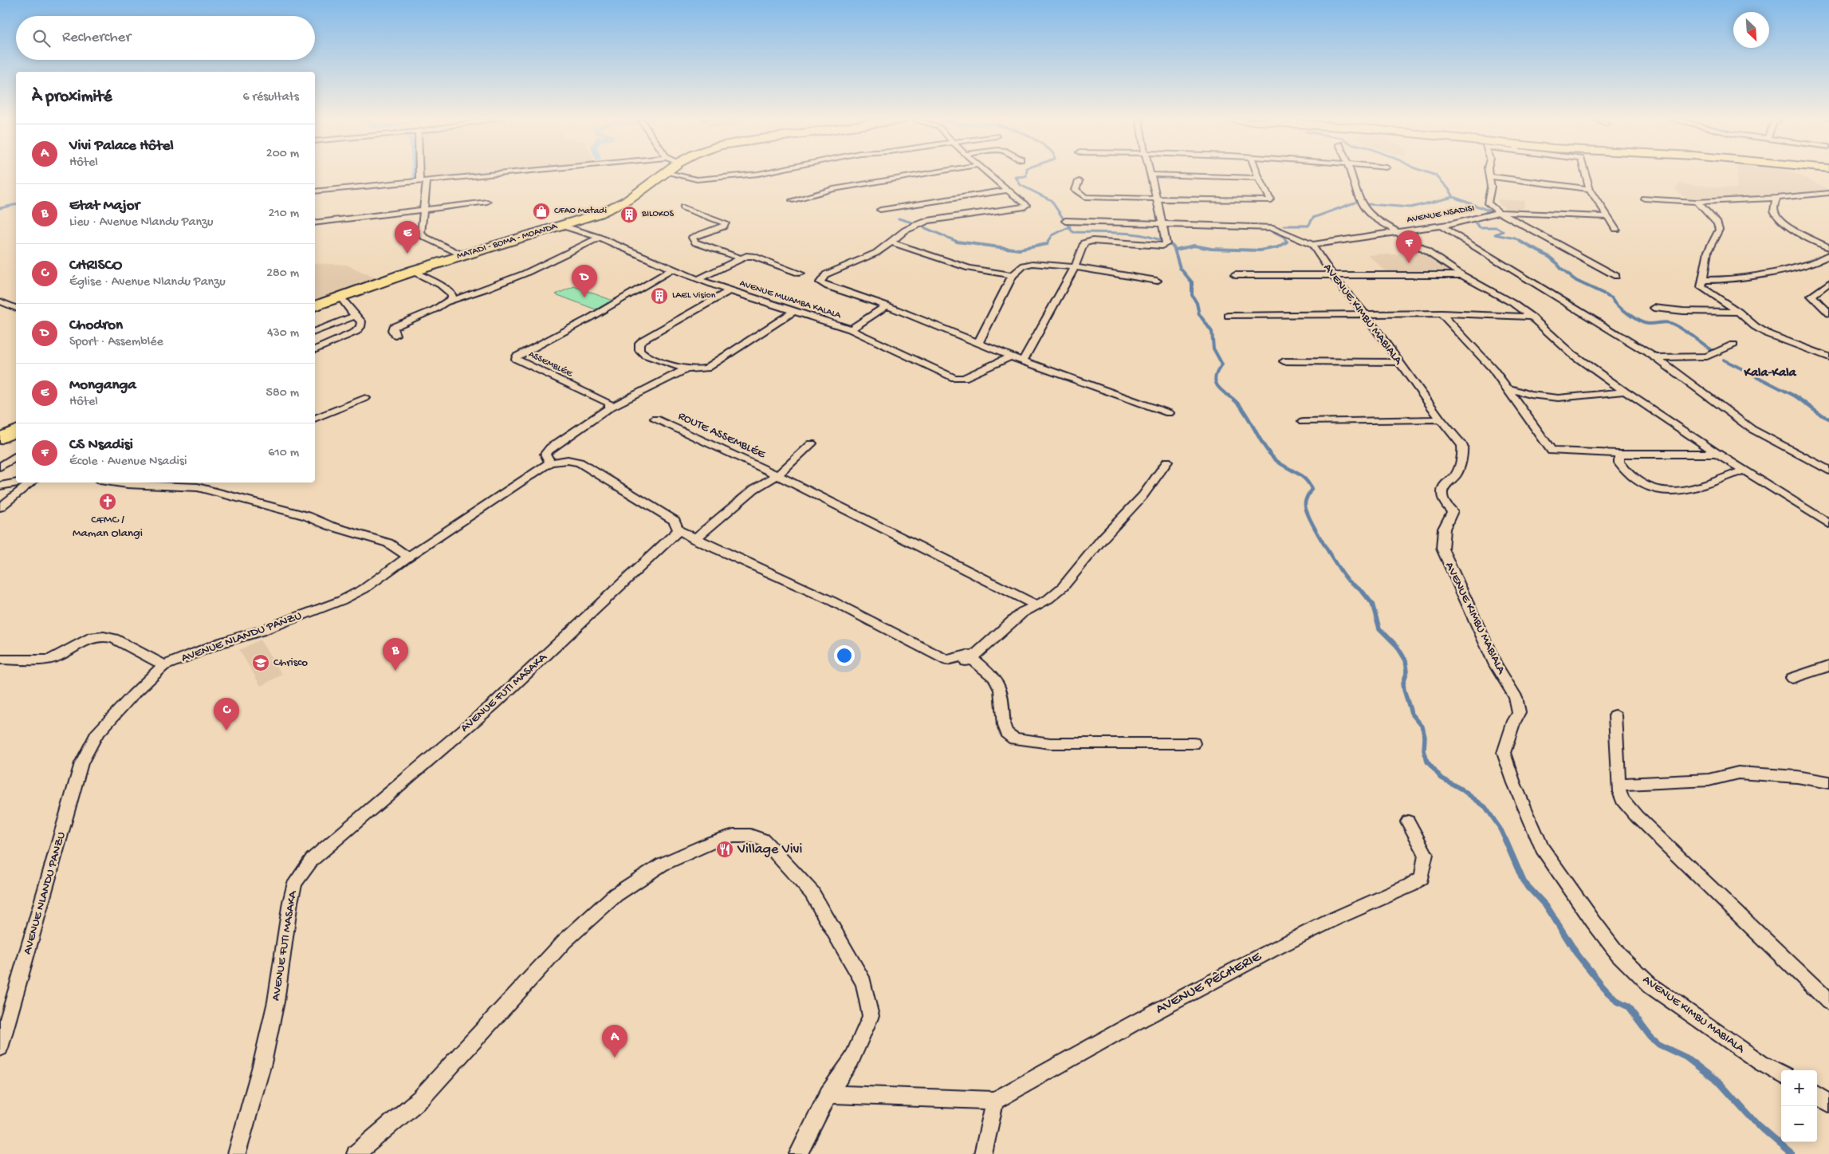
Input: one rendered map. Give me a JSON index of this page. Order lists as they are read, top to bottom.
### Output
{
  "streets": {
    "highway": ["MATADI - BOMA - MOANDA"],
    "street": [
      "AVENUE NSADISI",
      "AVENUE MWAMBA KALALA",
      "AVENUE KIMBU MABIALA",
      "ASSEMBLÉE",
      "ROUTE ASSEMBLÉE",
      "AVENUE NLANDU PANZU",
      "AVENUE FUTI MASAKA",
      "AVENUE PÊCHERIE"
    ]
  },
  "crossings": [
    ["AVENUE NSADISI", "AVENUE KIMBU MABIALA"],
    ["MATADI - BOMA - MOANDA", "AVENUE MWAMBA KALALA"],
    ["AVENUE MWAMBA KALALA", "ASSEMBLÉE"]
  ],
  "districts": ["Kala-Kala"],
  "places": {
    "shop": ["CFAO Matadi"],
    "building": ["BILOKOS", "LAEL Vision"],
    "church": ["CFMC / Maman Olangi"],
    "school or university": ["Chrisco"],
    "restaurant": ["Village Vivi"]
  },
  "north": "bottom right",
  "page": {
    "search": "Rechercher",
    "heading": ["À proximité", "6 résultats"],
    "list": [
      {
        "mark": "A",
        "name": "Vivi Palace Hôtel",
        "note": "Hôtel",
        "value": "200 m"
      },
      {
        "mark": "B",
        "name": "Etat Major",
        "note": "Lieu · Avenue Nlandu Panzu",
        "value": "210 m"
      },
      {
        "mark": "C",
        "name": "CHRISCO",
        "note": "Église · Avenue Nlandu Panzu",
        "value": "280 m"
      },
      {
        "mark": "D",
        "name": "Chodron",
        "note": "Sport · Assemblée",
        "value": "430 m"
      },
      {
        "mark": "E",
        "name": "Monganga",
        "note": "Hôtel",
        "value": "580 m"
      },
      {
        "mark": "F",
        "name": "CS Nsadisi",
        "note": "École · Avenue Nsadisi",
        "value": "610 m"
      }
    ],
    "pins": [
      "E",
      "F",
      "D",
      "B",
      "C",
      "A"
    ],
    "map_buttons": ["+", "−"]
  }
}
